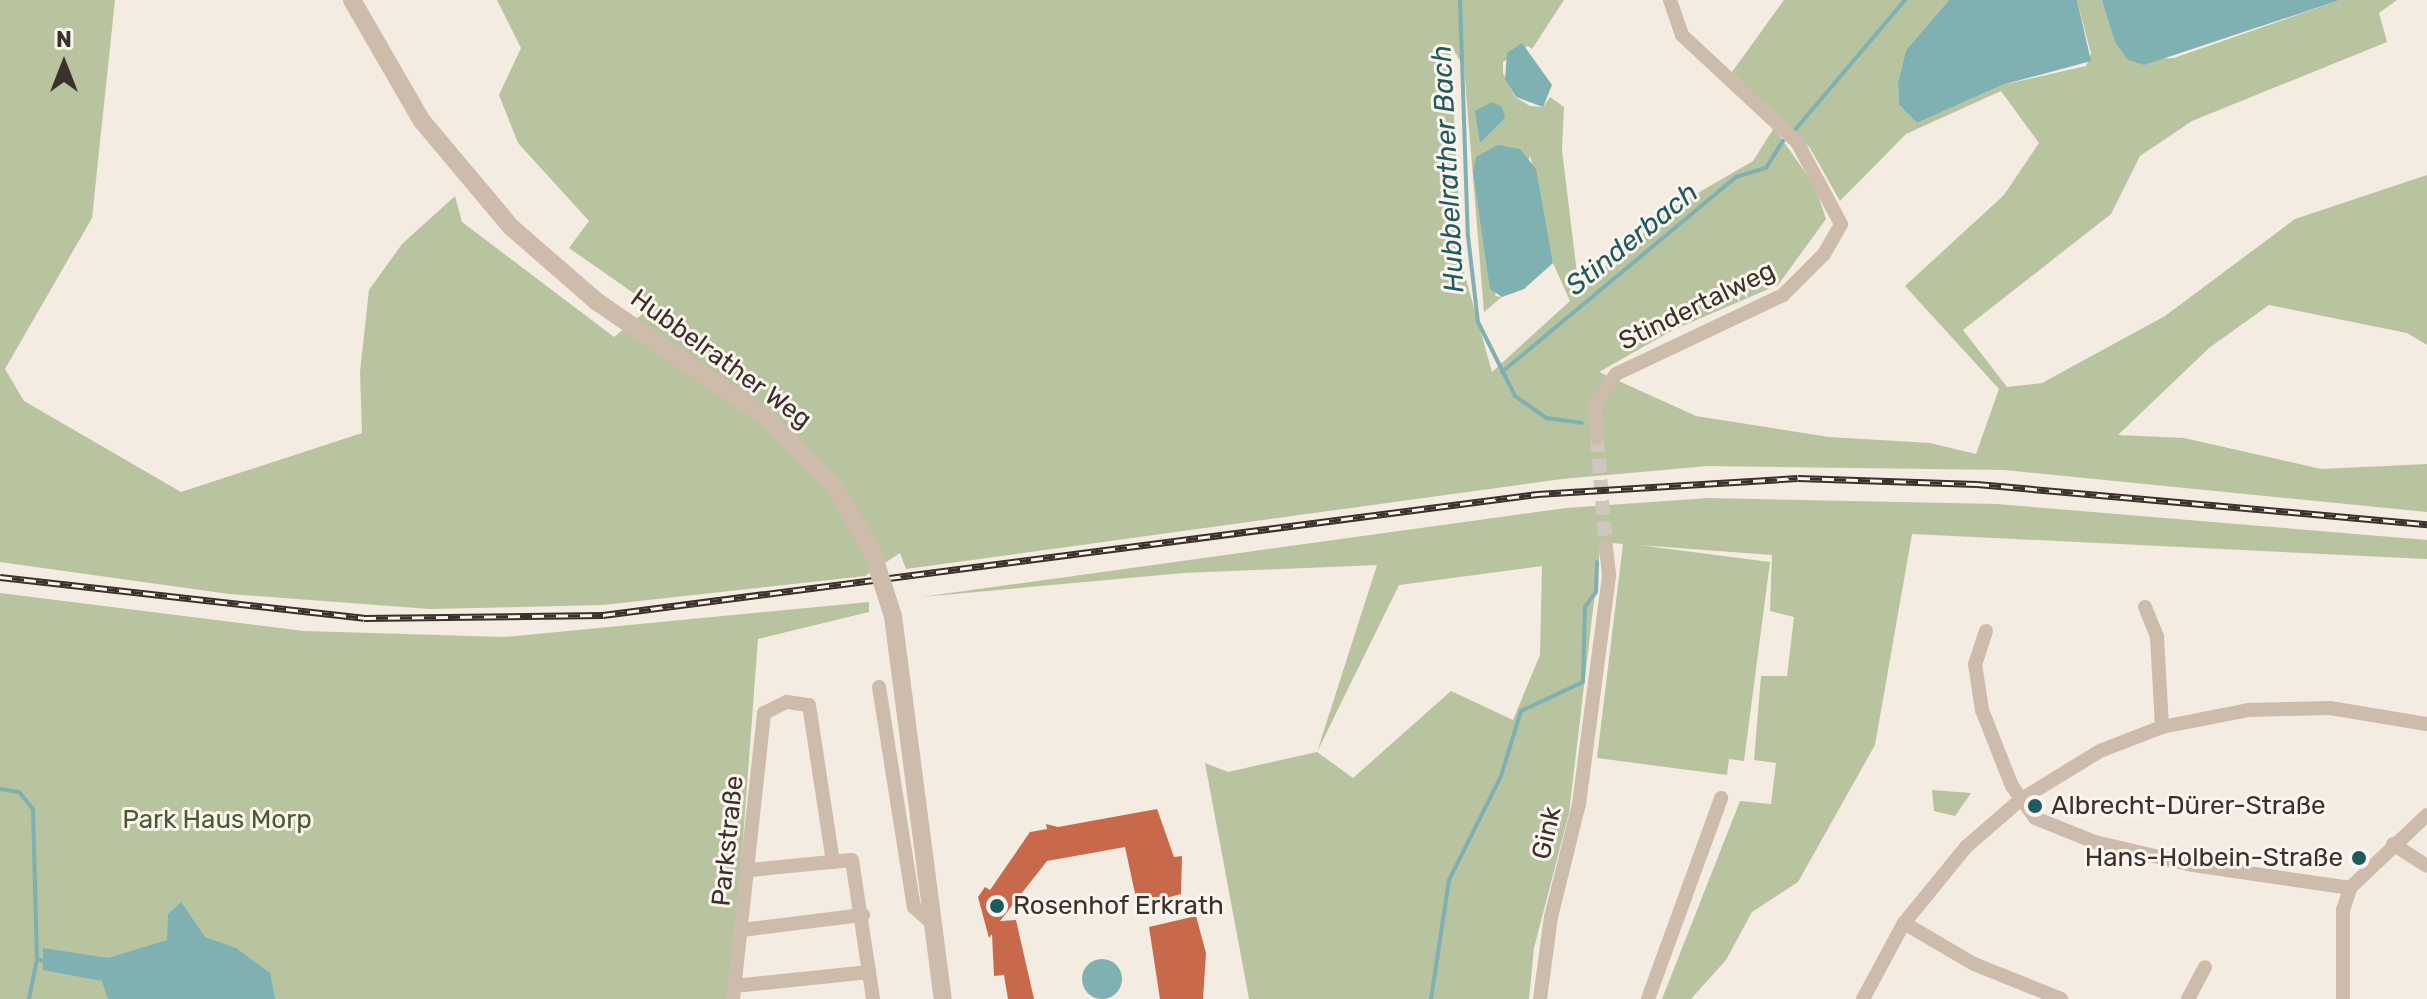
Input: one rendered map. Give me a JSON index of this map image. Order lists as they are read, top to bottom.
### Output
{
  "streets": {
    "street": [
      "Stindertalweg",
      "Hubbelrather Weg",
      "Gink",
      "Parkstraße"
    ]
  },
  "water": ["Hubbelrather Bach", "Stinderbach"],
  "parks": ["Park Haus Morp"],
  "places": ["Albrecht-Dürer-Straße", "Hans-Holbein-Straße", "Rosenhof Erkrath"],
  "north": "top"
}
